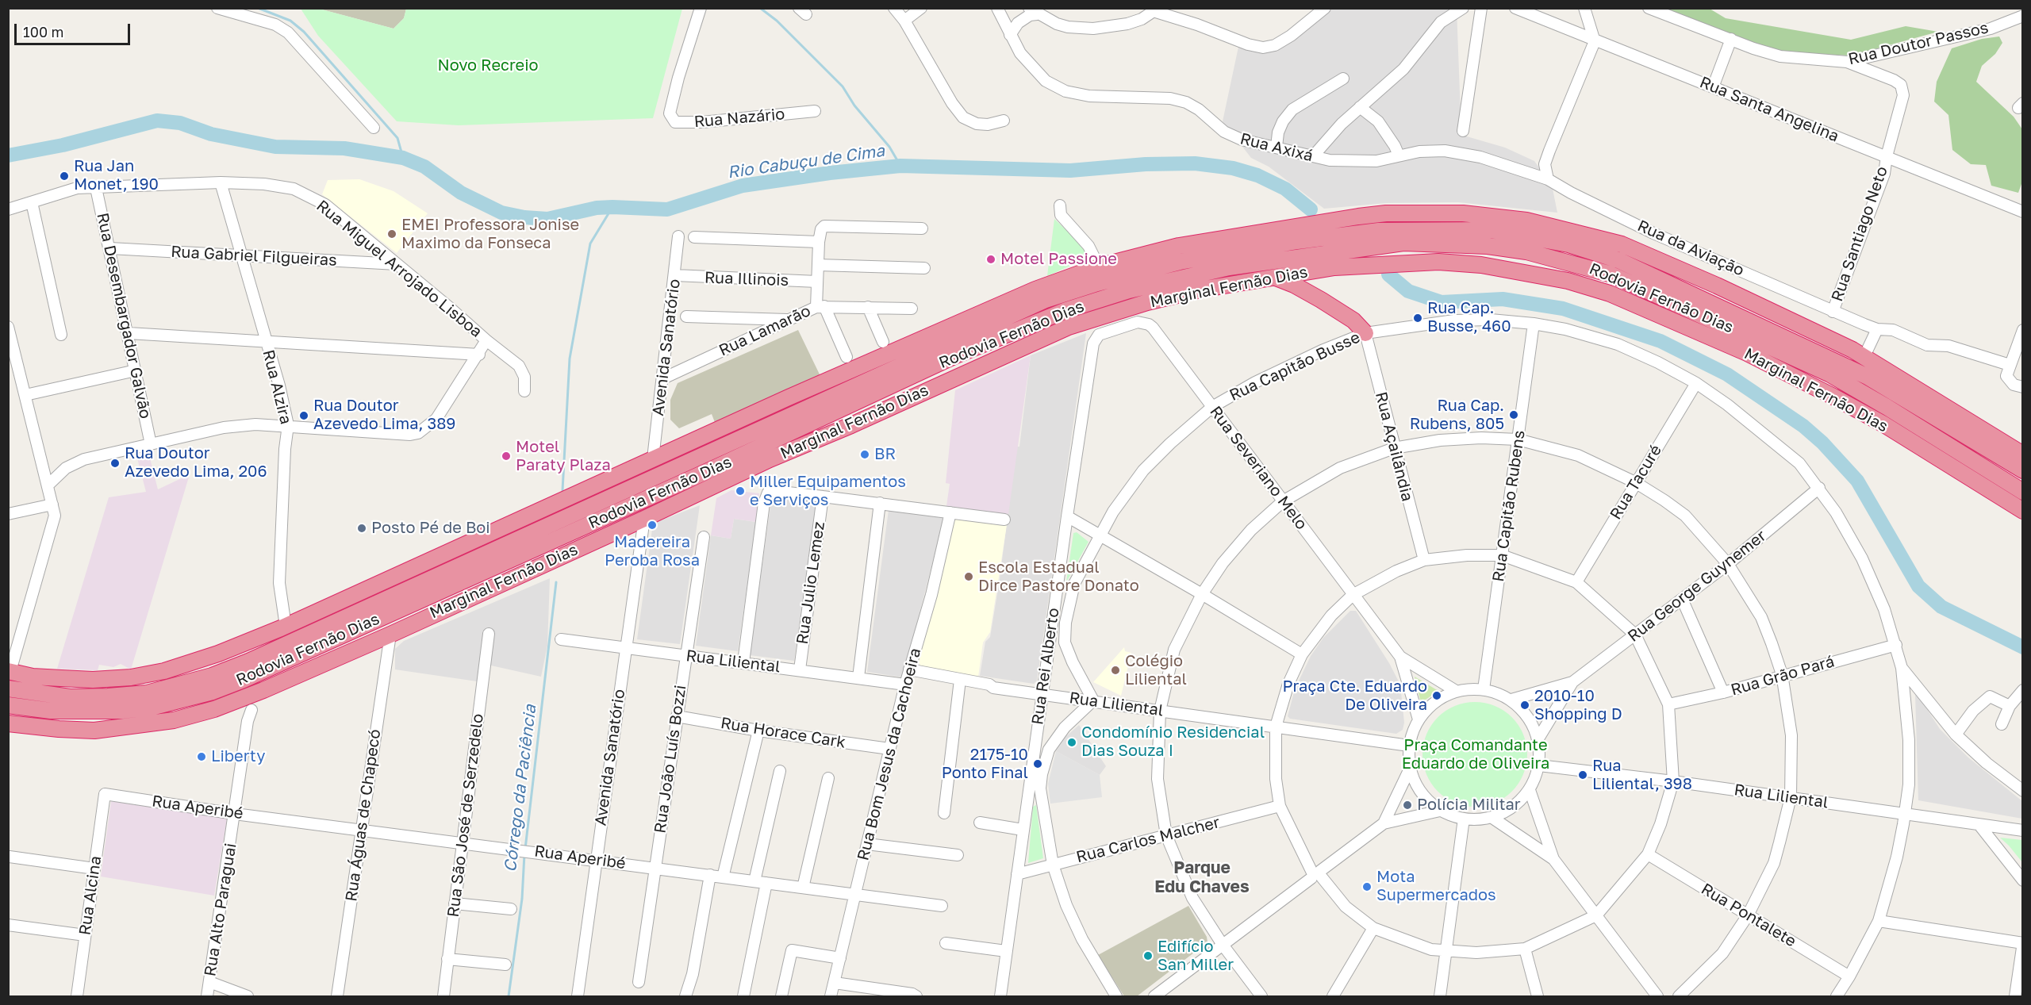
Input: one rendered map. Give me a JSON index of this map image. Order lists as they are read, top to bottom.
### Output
{
  "streets": {
    "highway": ["Marginal Fernão Dias", "Rodovia Fernão Dias"],
    "street": [
      "Rua Doutor Passos",
      "Rua Santa Angelina",
      "Rua Nazário",
      "Rua Axixá",
      "Rua Santiago Neto",
      "Rua da Aviação",
      "Rua Gabriel Filgueiras",
      "Rua Miguel Arrojado Lisboa",
      "Rua Illinois",
      "Rua Desembargador Galvão",
      "Rua Lamarão",
      "Avenida Sanatório",
      "Rua Capitão Busse",
      "Rua Alzira",
      "Rua Açailândia",
      "Rua Severiano Melo",
      "Rua Tacuré",
      "Rua Capitão Rubens",
      "Rua Julio Lemez",
      "Rua George Guynemer",
      "Rua Liliental",
      "Rua Rei Alberto",
      "Rua Grão Pará",
      "Rua Horace Cark",
      "Rua Bom Jesus da Cachoeira",
      "Rua João Luís Bozzi",
      "Rua Aperibé",
      "Rua Águas de Chapecó",
      "Rua São José de Serzedelo",
      "Rua Carlos Malcher",
      "Rua Alcina",
      "Rua Alto Paraguai",
      "Rua Pontalete"
    ]
  },
  "crossings": [
    ["Rua Doutor Passos", "Rua Santiago Neto"],
    ["Rua Santa Angelina", "Rua Santiago Neto"],
    ["Rua Axixá", "Rua da Aviação"],
    ["Rua Santiago Neto", "Rua da Aviação"],
    ["Rua Gabriel Filgueiras", "Rua Miguel Arrojado Lisboa"],
    ["Rua Gabriel Filgueiras", "Rua Desembargador Galvão"],
    ["Rua Gabriel Filgueiras", "Rua Alzira"],
    ["Rua Miguel Arrojado Lisboa", "Rua Desembargador Galvão"],
    ["Rua Miguel Arrojado Lisboa", "Rua Alzira"],
    ["Rua Illinois", "Rua Lamarão"],
    ["Rua Illinois", "Avenida Sanatório"],
    ["Marginal Fernão Dias", "Avenida Sanatório"],
    ["Marginal Fernão Dias", "Rua Águas de Chapecó"],
    ["Rua Lamarão", "Avenida Sanatório"],
    ["Avenida Sanatório", "Rua Liliental"],
    ["Avenida Sanatório", "Rua Aperibé"],
    ["Rua Capitão Busse", "Rua Açailândia"],
    ["Rua Capitão Busse", "Rua Severiano Melo"],
    ["Rua Capitão Busse", "Rua Tacuré"],
    ["Rua Capitão Busse", "Rua Capitão Rubens"],
    ["Rua Capitão Busse", "Rua George Guynemer"],
    ["Rua Capitão Busse", "Rua Liliental"],
    ["Rua Capitão Busse", "Rua Grão Pará"],
    ["Rua Severiano Melo", "Rua Rei Alberto"],
    ["Rua Capitão Rubens", "Rua Liliental"],
    ["Rua Julio Lemez", "Rua Liliental"],
    ["Rua Liliental", "Rua Rei Alberto"],
    ["Rua Liliental", "Rua Bom Jesus da Cachoeira"],
    ["Rua Liliental", "Rua João Luís Bozzi"],
    ["Rua Rei Alberto", "Rua Carlos Malcher"],
    ["Rua Horace Cark", "Rua Bom Jesus da Cachoeira"],
    ["Rua Horace Cark", "Rua João Luís Bozzi"],
    ["Rua Bom Jesus da Cachoeira", "Rua Aperibé"],
    ["Rua João Luís Bozzi", "Rua Aperibé"],
    ["Rua Aperibé", "Rua Águas de Chapecó"],
    ["Rua Aperibé", "Rua São José de Serzedelo"],
    ["Rua Aperibé", "Rua Alcina"],
    ["Rua Aperibé", "Rua Alto Paraguai"]
  ],
  "districts": ["Parque Edu Chaves"],
  "water": ["Rio Cabuçu de Cima", "Córrego da Paciência"],
  "parks": ["Novo Recreio", "Praça Comandante Eduardo de Oliveira"],
  "places": [
    "Rua Jan Monet, 190",
    "EMEI Professora Jonise Maximo da Fonseca",
    "Motel Passione",
    "Rua Cap. Busse, 460",
    "Rua Cap. Rubens, 805",
    "Rua Doutor Azevedo Lima, 389",
    "BR",
    "Motel Paraty Plaza",
    "Rua Doutor Azevedo Lima, 206",
    "Miller Equipamentos e Serviços",
    "Madereira Peroba Rosa",
    "Posto Pé de Boi",
    "Escola Estadual Dirce Pastore Donato",
    "Colégio Liliental",
    "Praça Cte. Eduardo De Oliveira",
    "2010-10 Shopping D",
    "Condomínio Residencial Dias Souza I",
    "Liberty",
    "2175-10 Ponto Final",
    "Rua Liliental, 398",
    "Polícia Militar",
    "Mota Supermercados",
    "Edifício San Miller"
  ],
  "scale_bar": "100 m"
}
